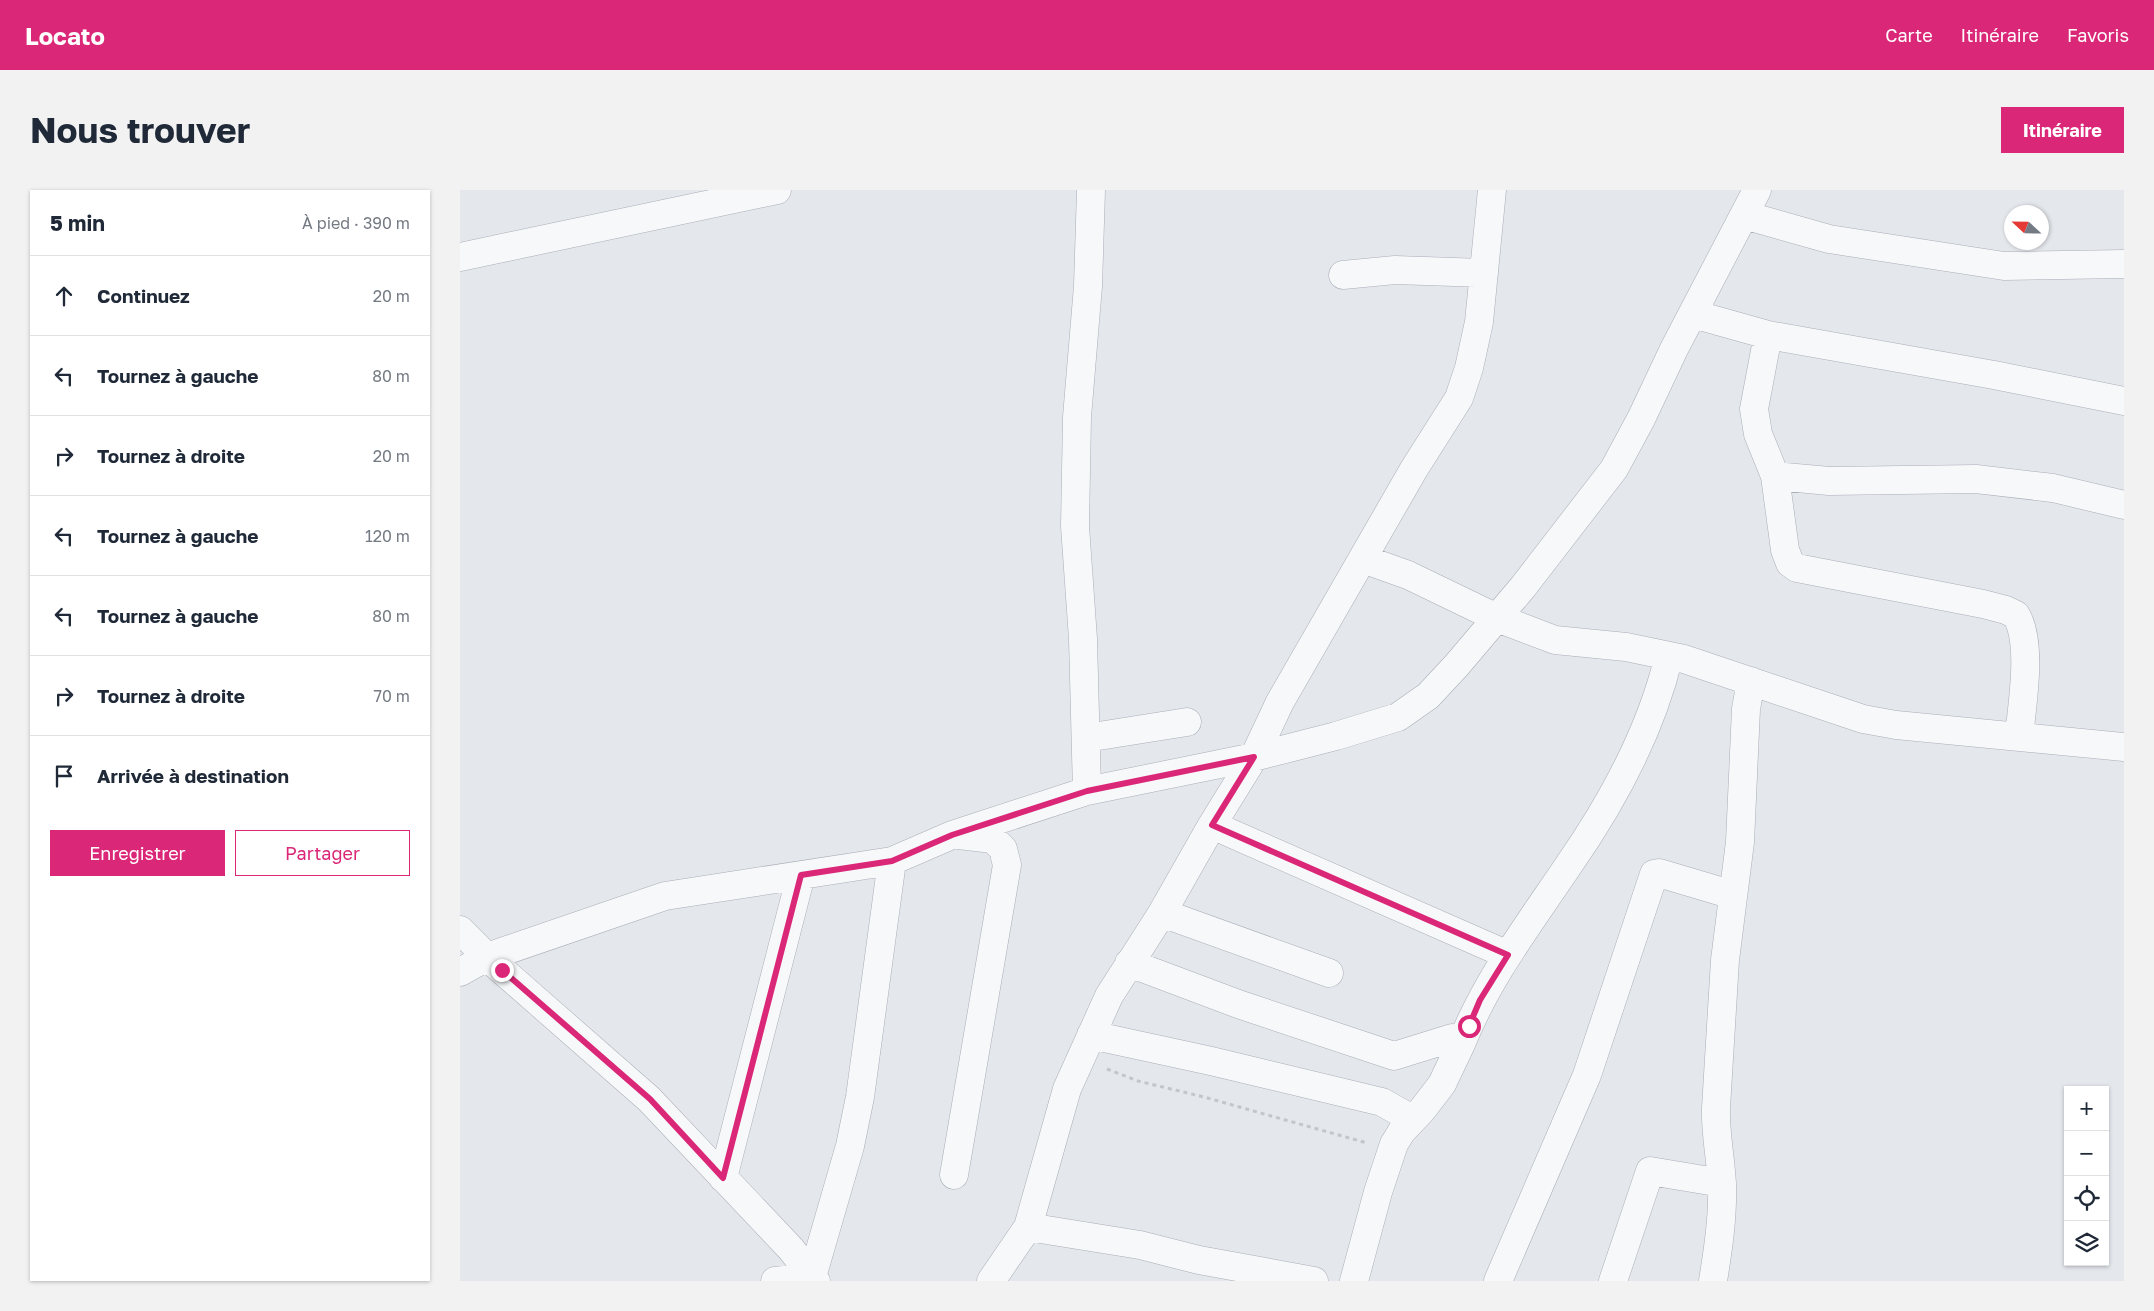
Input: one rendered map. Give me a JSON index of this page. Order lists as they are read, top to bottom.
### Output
{
  "north": "left",
  "page": {
    "header": "Locato",
    "nav": ["Carte", "Itinéraire", "Favoris"],
    "buttons": [
      "Itinéraire",
      ["Enregistrer", "Partager"]
    ],
    "title": "Nous trouver",
    "heading": ["5 min", "À pied · 390 m"],
    "list": [
      ["Continuez", "20 m"],
      ["Tournez à gauche", "80 m"],
      ["Tournez à droite", "20 m"],
      ["Tournez à gauche", "120 m"],
      ["Tournez à gauche", "80 m"],
      ["Tournez à droite", "70 m"],
      "Arrivée à destination"
    ],
    "map_buttons": ["+", "−"]
  }
}
